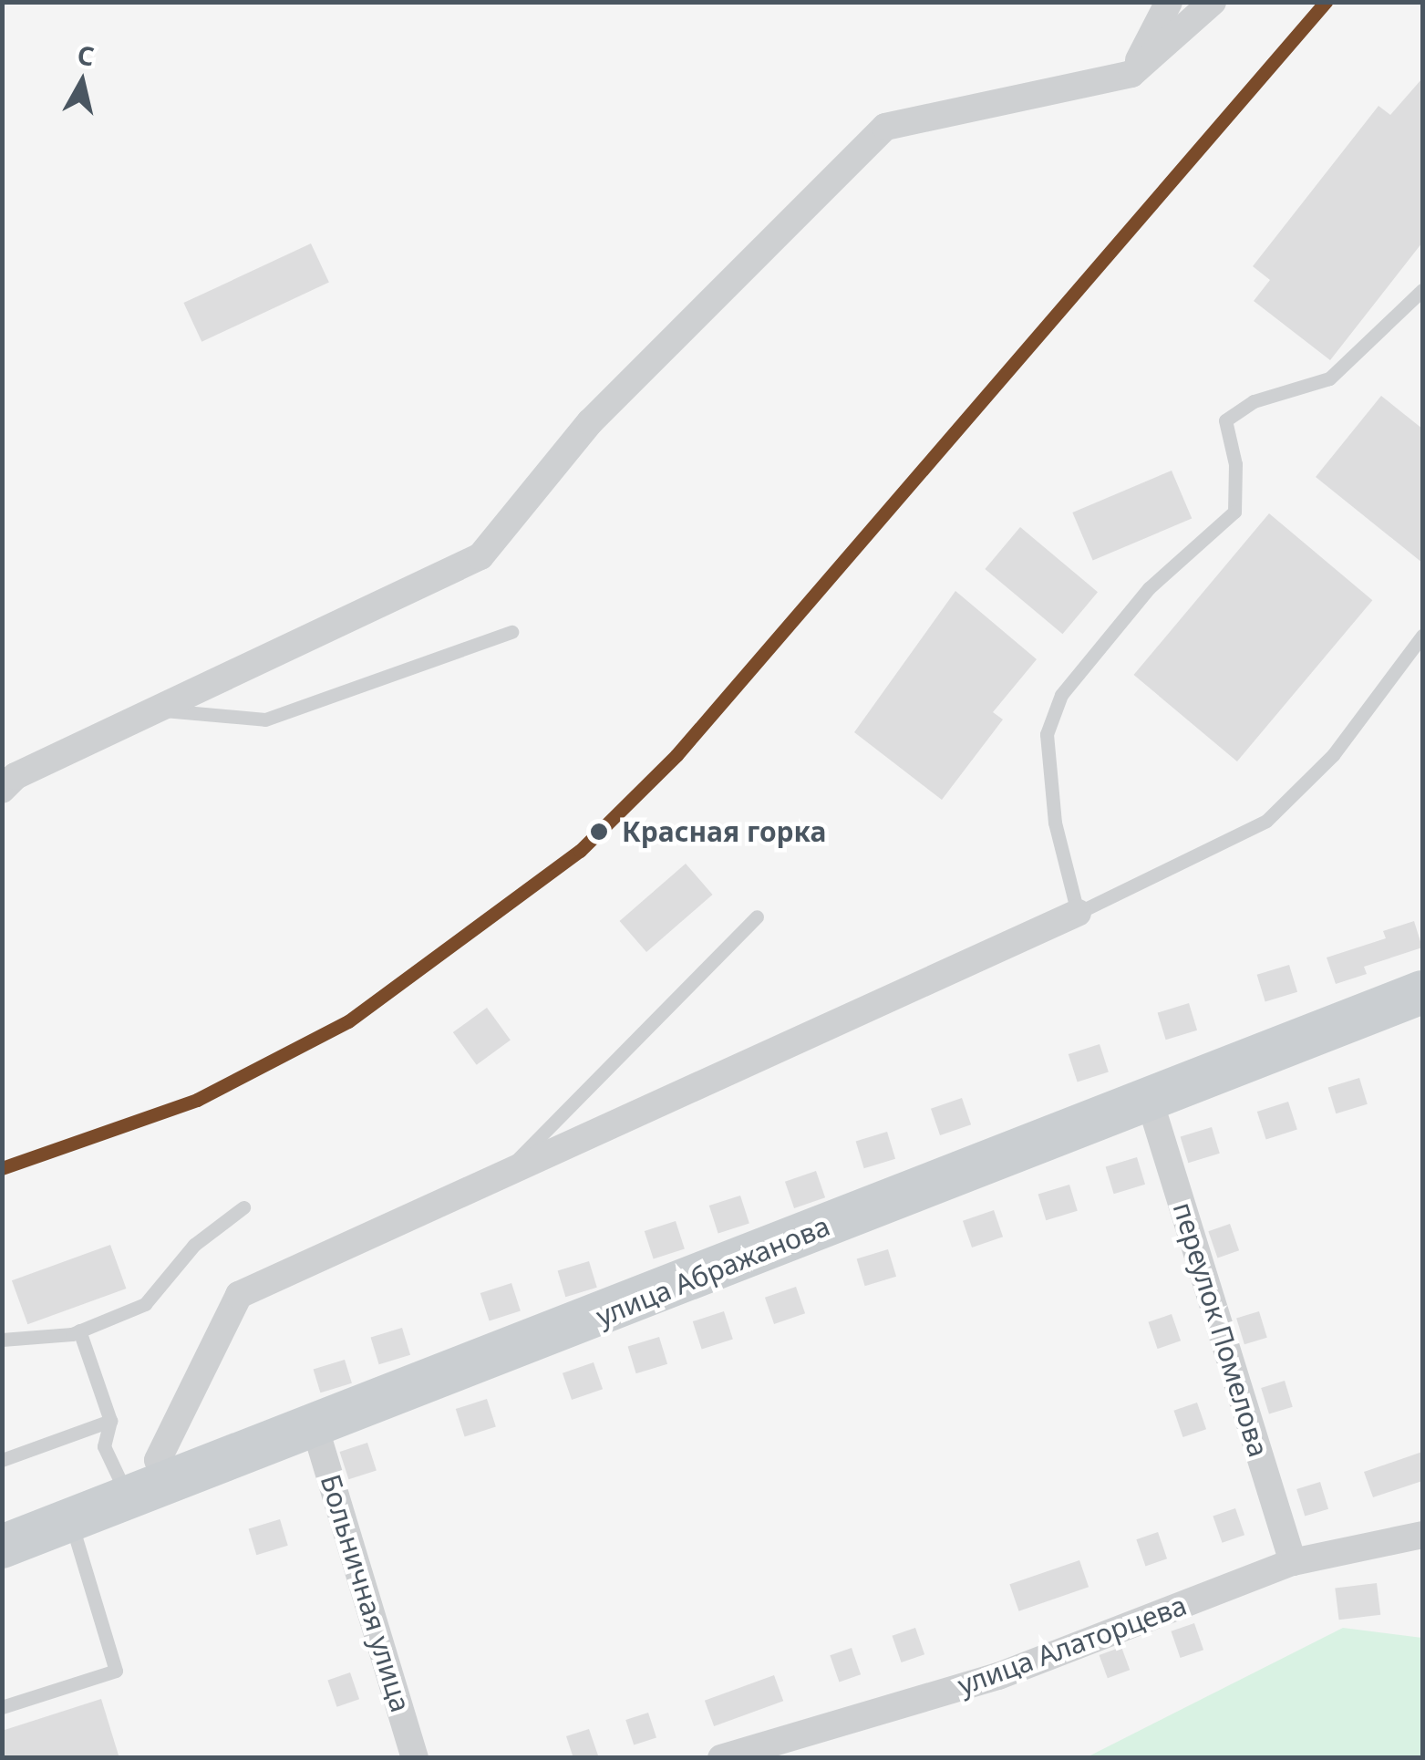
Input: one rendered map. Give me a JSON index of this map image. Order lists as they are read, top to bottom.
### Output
{
  "streets": {
    "main road": ["улица Абражанова"],
    "street": ["переулок Помелова", "Больничная улица", "улица Алаторцева"]
  },
  "crossings": [
    ["улица Абражанова", "переулок Помелова"],
    ["улица Абражанова", "Больничная улица"],
    ["переулок Помелова", "улица Алаторцева"]
  ],
  "places": ["Красная горка"],
  "north": "top"
}
